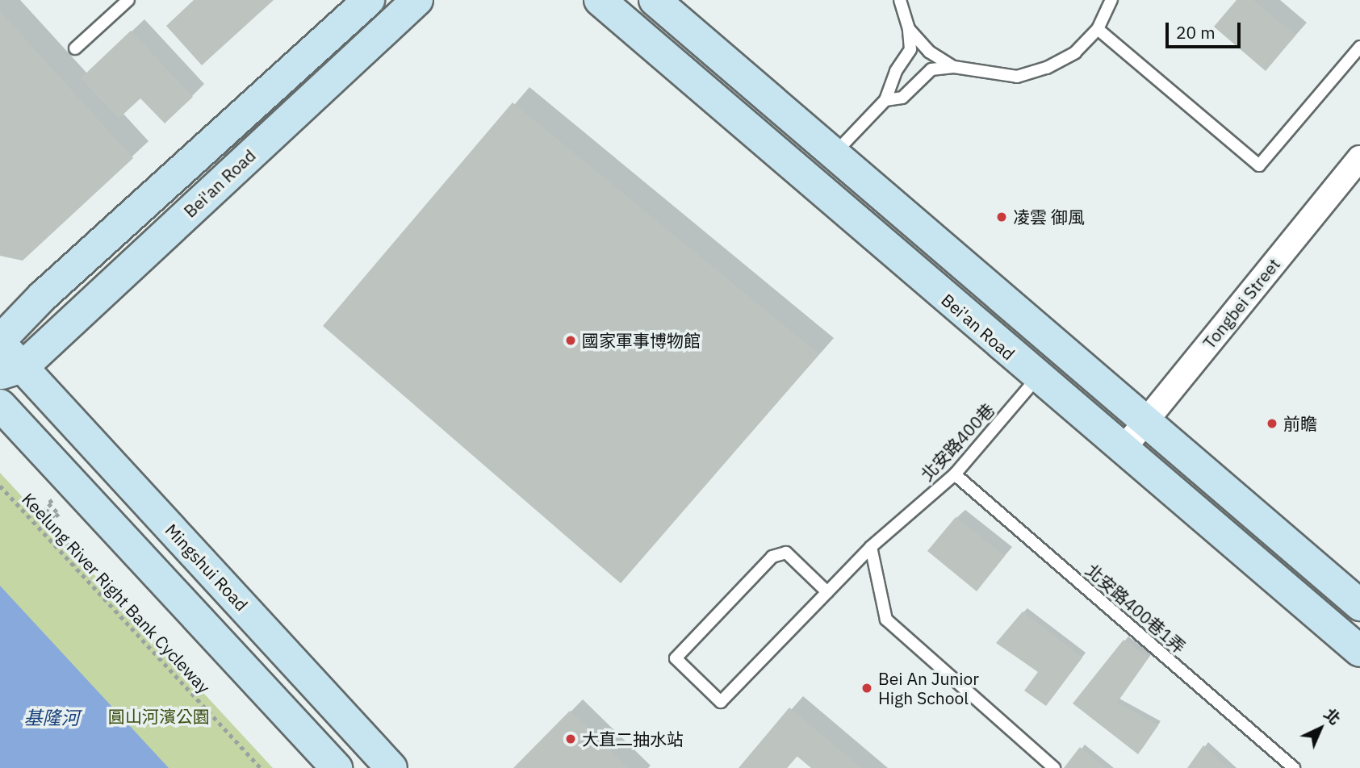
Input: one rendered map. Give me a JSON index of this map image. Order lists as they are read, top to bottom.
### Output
{
  "streets": {
    "main road": ["Bei'an Road", "Mingshui Road"],
    "street": ["Tongbei Street"],
    "lane": ["北安路400巷", "北安路400巷1弄"],
    "path": ["Keelung River Right Bank Cycleway"]
  },
  "crossings": [
    ["Bei'an Road", "Tongbei Street"],
    ["Bei'an Road", "北安路400巷"],
    ["Bei'an Road", "Mingshui Road"],
    ["北安路400巷", "北安路400巷1弄"]
  ],
  "water": ["基隆河"],
  "parks": ["圓山河濱公園"],
  "places": [
    "凌雲 御風",
    "國家軍事博物館",
    "前瞻",
    "Bei An Junior High School",
    "大直二抽水站"
  ],
  "scale_bar": "20 m",
  "north": "top right"
}
